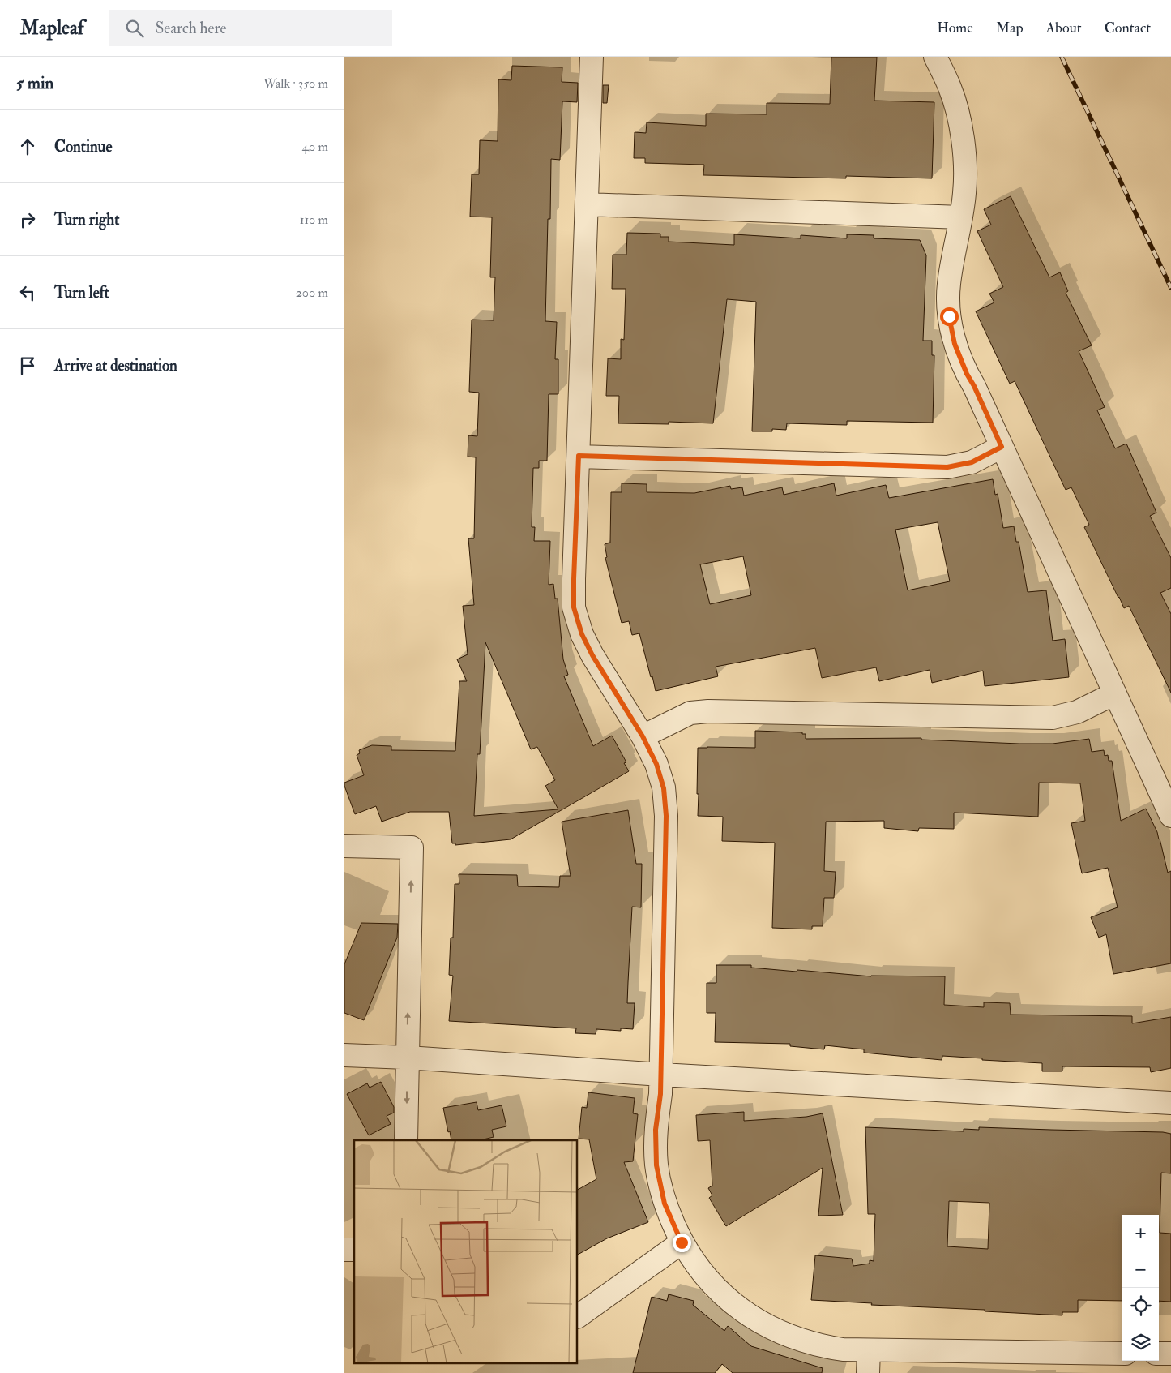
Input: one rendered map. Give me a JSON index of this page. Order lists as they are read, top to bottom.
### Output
{
  "page": {
    "header": "Mapleaf",
    "search": "Search here",
    "nav": [
      "Home",
      "Map",
      "About",
      "Contact"
    ],
    "heading": ["5 min", "Walk · 350 m"],
    "list": [
      ["Continue", "40 m"],
      ["Turn right", "110 m"],
      ["Turn left", "200 m"],
      "Arrive at destination"
    ],
    "map_buttons": ["+", "−"]
  }
}
